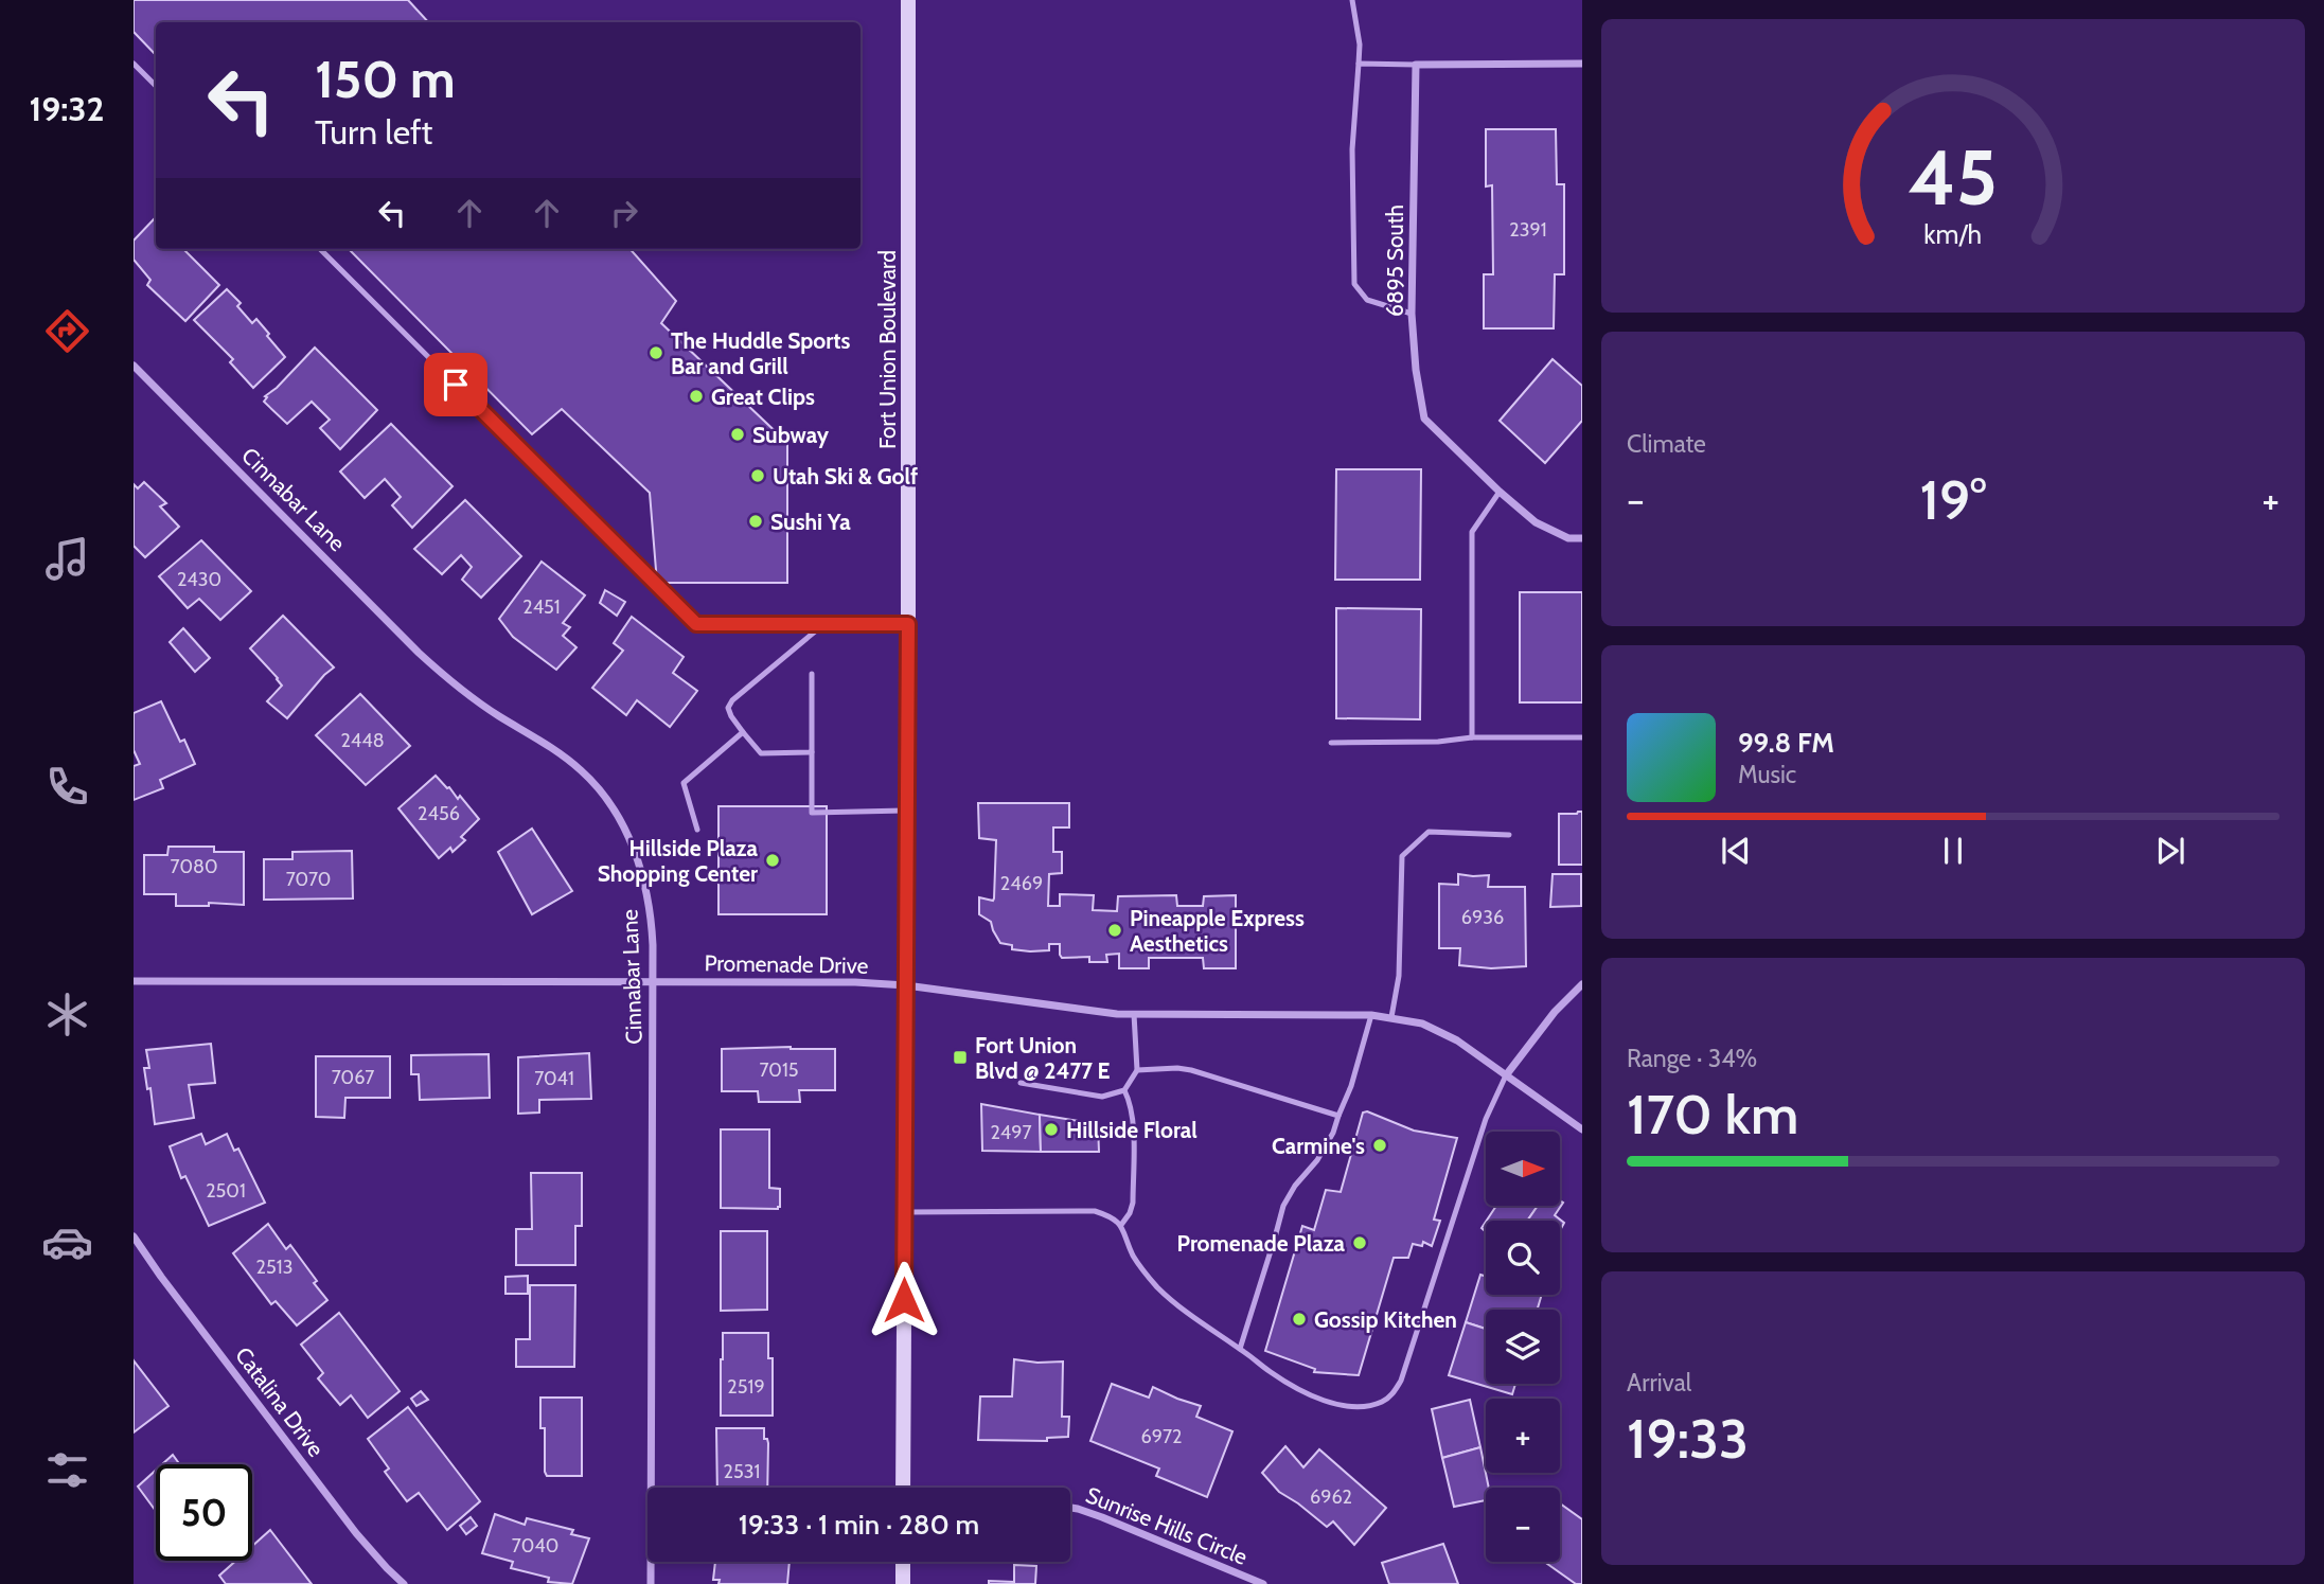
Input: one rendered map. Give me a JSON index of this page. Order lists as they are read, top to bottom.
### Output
{
  "streets": {
    "main road": ["Fort Union Boulevard"],
    "street": [
      "6895 South",
      "Cinnabar Lane",
      "Promenade Drive",
      "Catalina Drive",
      "Sunrise Hills Circle"
    ]
  },
  "crossings": [
    ["Fort Union Boulevard", "Promenade Drive"],
    ["Cinnabar Lane", "Promenade Drive"]
  ],
  "places": {
    "other": [
      "The Huddle Sports Bar and Grill",
      "Great Clips",
      "Subway",
      "Utah Ski & Golf",
      "Sushi Ya",
      "Hillside Plaza Shopping Center",
      "Pineapple Express Aesthetics",
      "Hillside Floral",
      "Carmine's",
      "Promenade Plaza",
      "Gossip Kitchen"
    ],
    "transit": ["Fort Union Blvd @ 2477 E"]
  },
  "house_numbers": [
    "2391",
    "2430",
    "2451",
    "2448",
    "2456",
    "7080",
    "7070",
    "2469",
    "6936",
    "7015",
    "7067",
    "7041",
    "2497",
    "2501",
    "2513",
    "2519",
    "6972",
    "2531",
    "6962",
    "7040"
  ],
  "north": "right",
  "page": {
    "tabs": "19:32",
    "turn": ["150 m", "Turn left"],
    "tile": [
      "Climate",
      ["Range · 34%", "170 km"],
      ["Arrival", "19:33"]
    ],
    "heat": ["−", "19°", "+"],
    "song": ["99.8 FM", "Music"],
    "map_buttons": ["+", "−"],
    "limit": "50",
    "trip": "19:33 · 1 min · 280 m",
    "gauge": ["45", "km/h"]
  }
}
